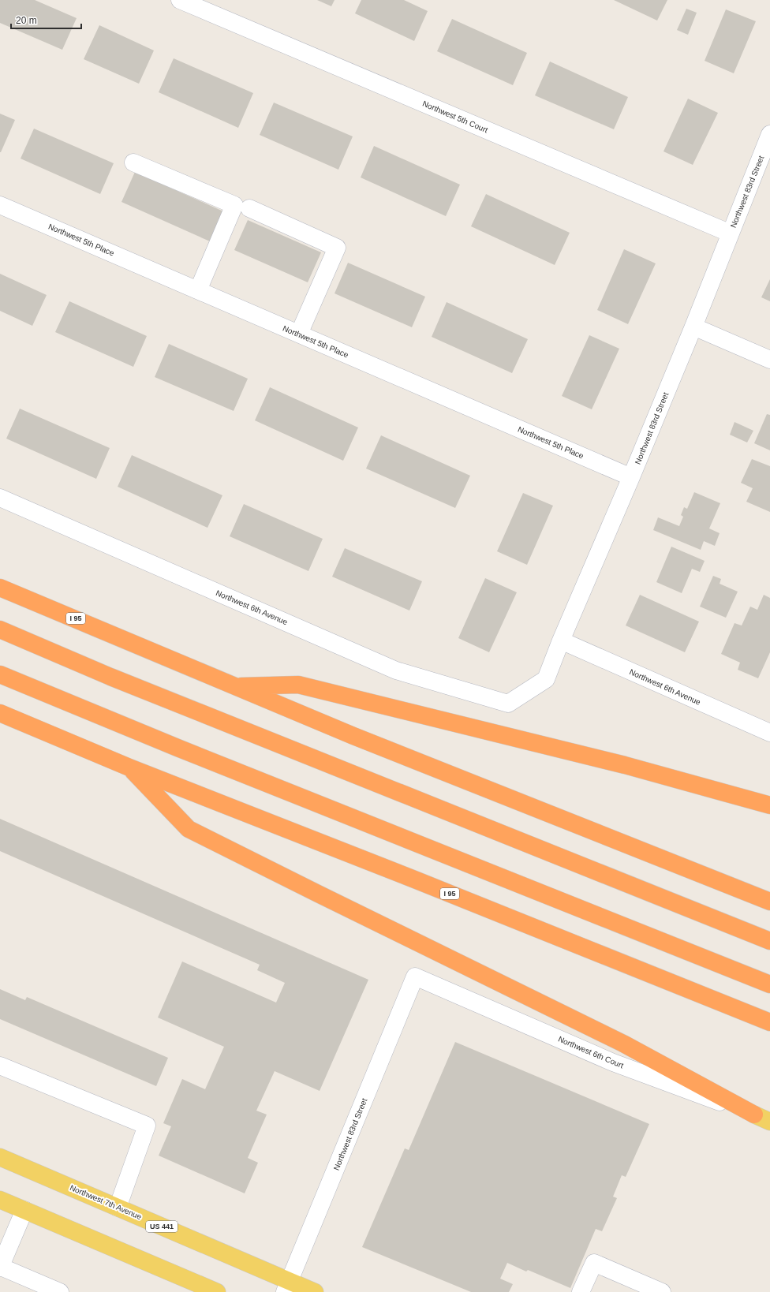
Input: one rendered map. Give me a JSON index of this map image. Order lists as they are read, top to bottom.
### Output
{
  "streets": {
    "highway": ["I 95"],
    "main road": ["Northwest 6th Court", "Northwest 7th Avenue", "US 441"],
    "street": [
      "Northwest 5th Court",
      "Northwest 83rd Street",
      "Northwest 5th Place",
      "Northwest 6th Avenue"
    ]
  },
  "crossings": [
    ["Northwest 5th Court", "Northwest 83rd Street"],
    ["Northwest 83rd Street", "Northwest 5th Place"],
    ["Northwest 83rd Street", "Northwest 6th Avenue"],
    ["Northwest 83rd Street", "Northwest 6th Court"],
    ["Northwest 83rd Street", "Northwest 7th Avenue"]
  ],
  "scale_bar": "20 m"
}
